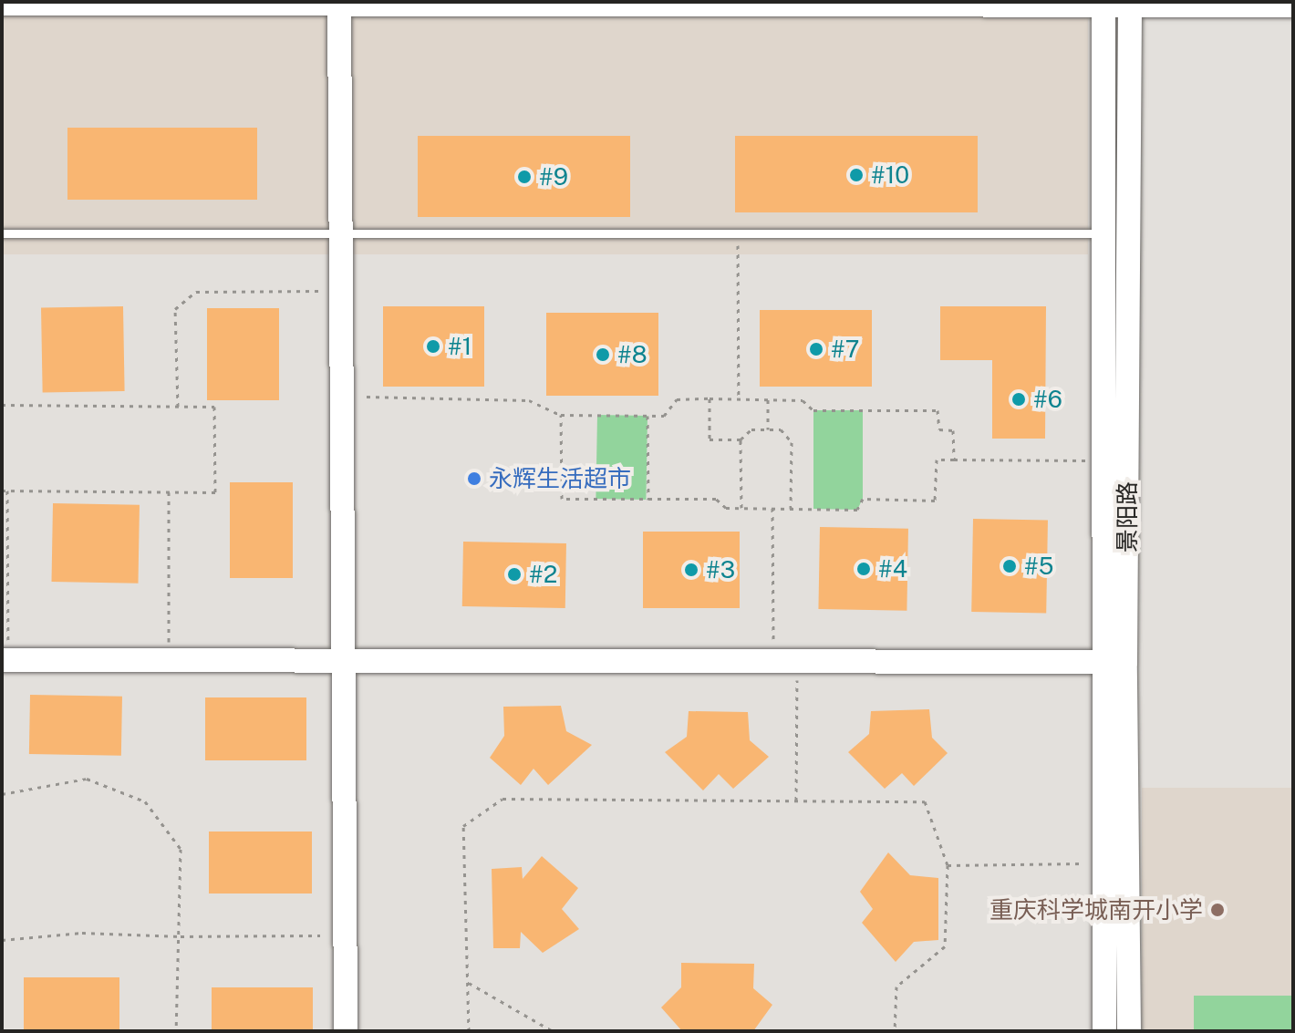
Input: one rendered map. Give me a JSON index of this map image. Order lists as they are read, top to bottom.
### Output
{
  "streets": {
    "main road": ["景阳路"]
  },
  "places": [
    "#10",
    "#9",
    "#1",
    "#7",
    "#8",
    "#6",
    "永辉生活超市",
    "#5",
    "#4",
    "#3",
    "#2",
    "重庆科学城南开小学"
  ]
}
